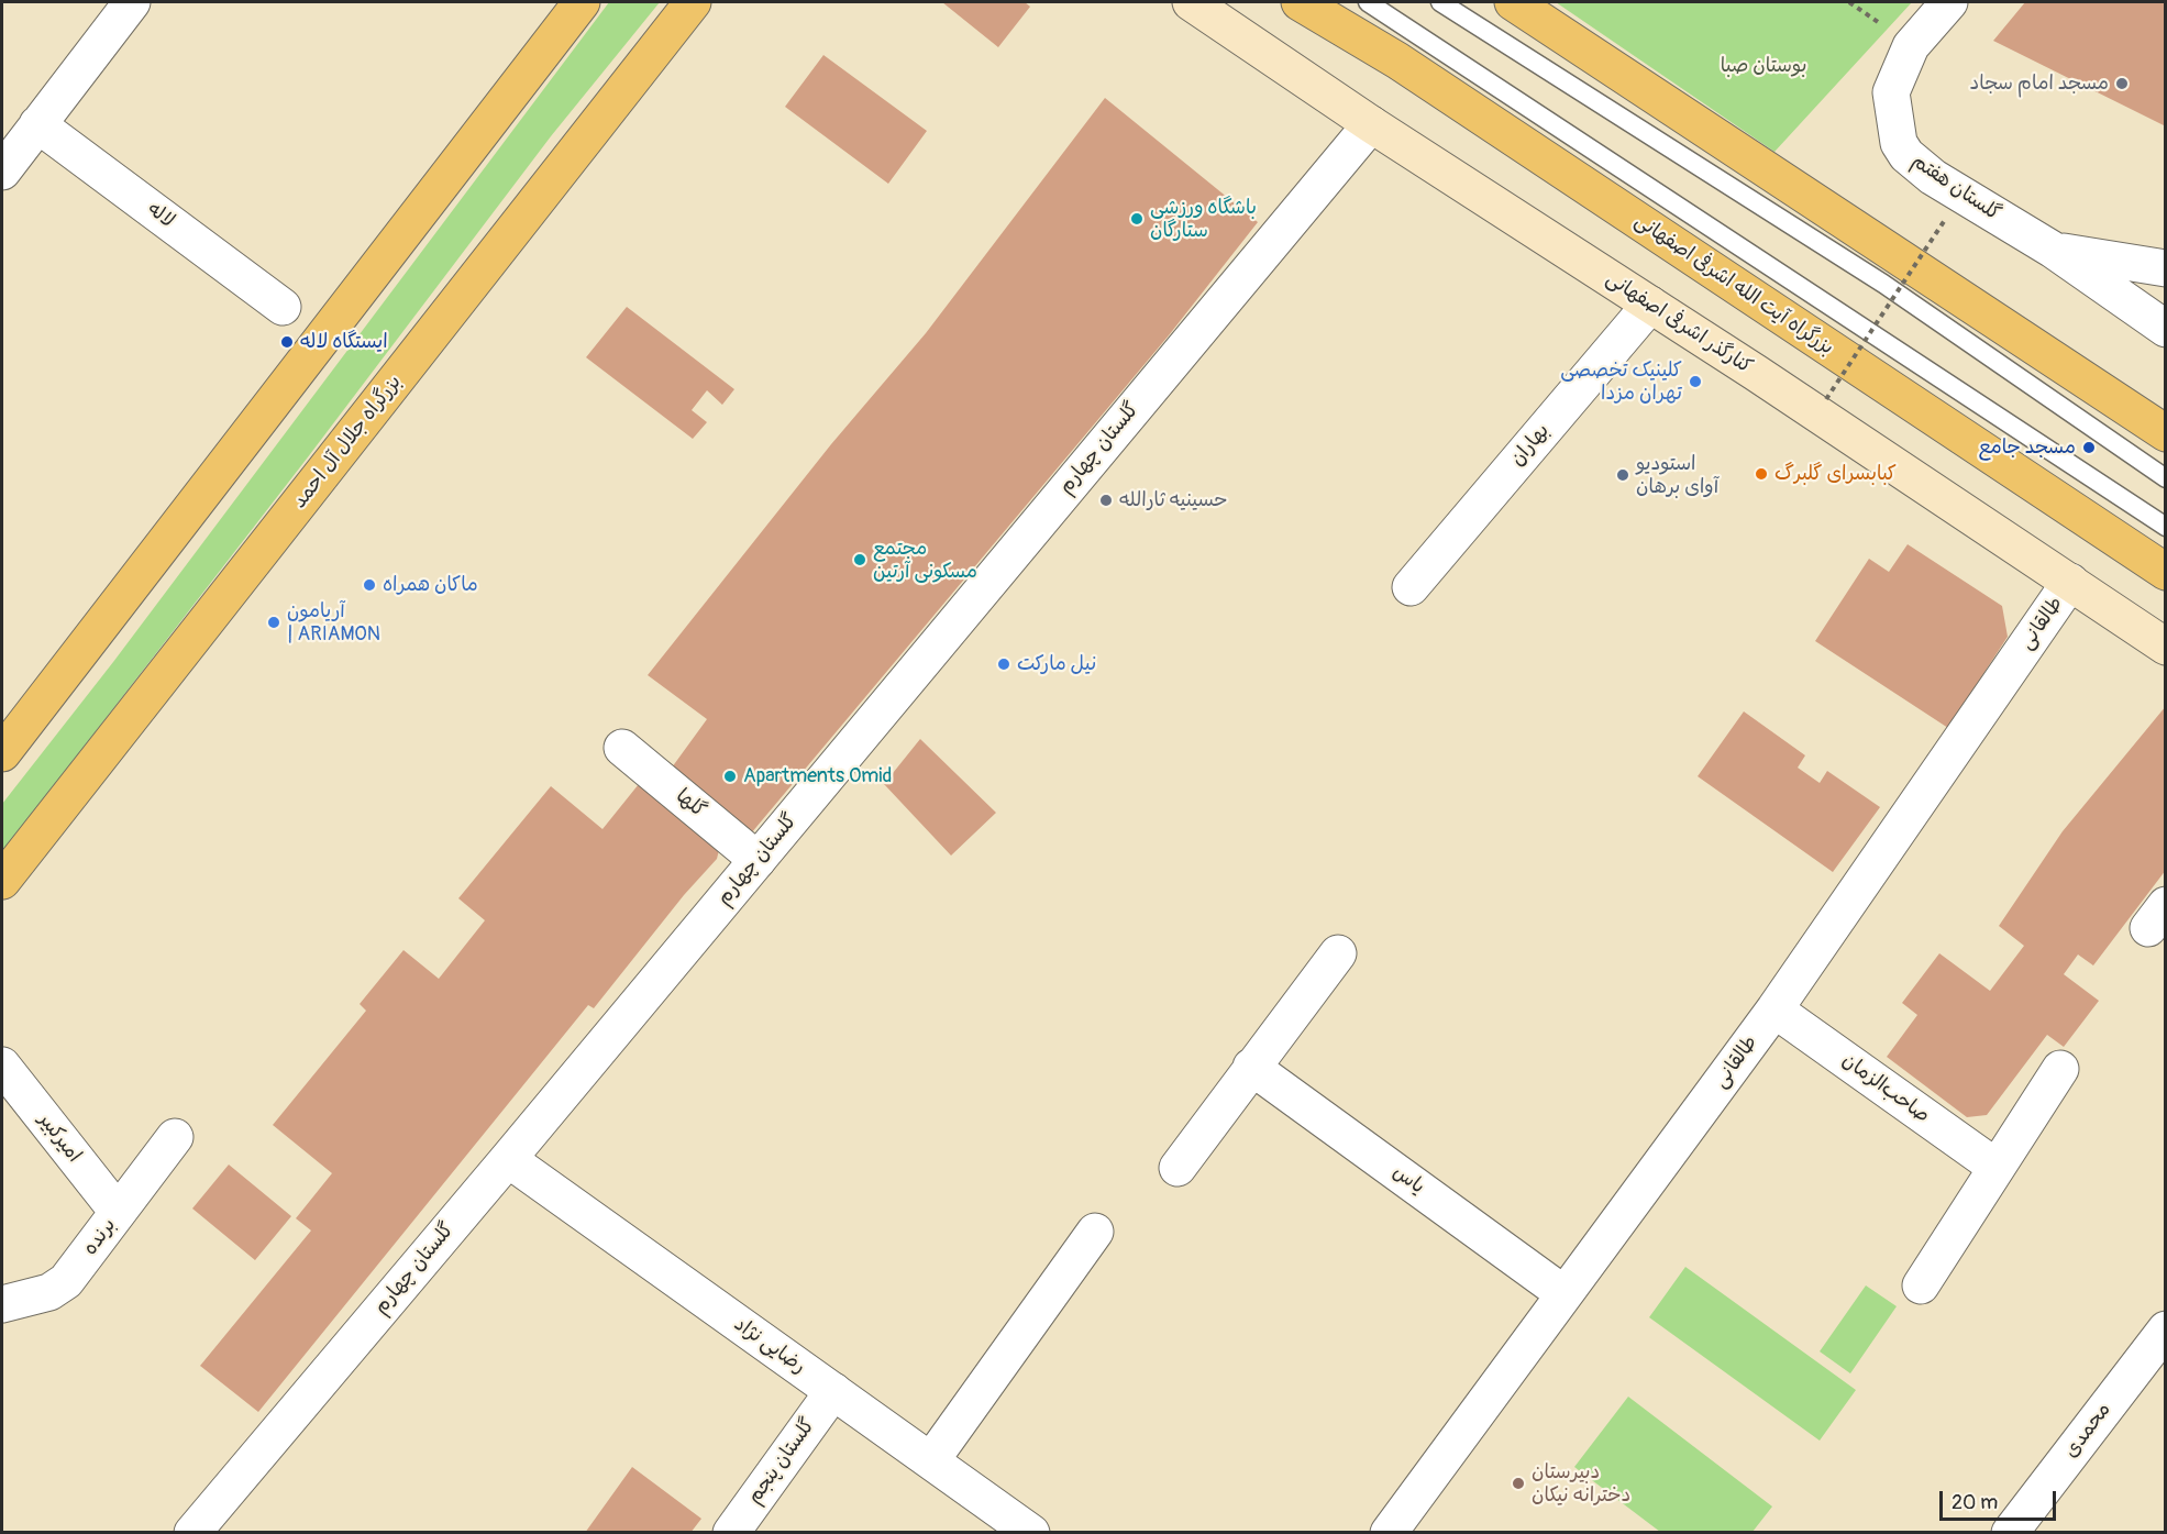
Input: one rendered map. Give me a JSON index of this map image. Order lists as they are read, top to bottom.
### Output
{
  "streets": {
    "highway": ["بزرگراه آیت الله اشرفی اصفهانی", "بزرگراه جلال آل احمد"],
    "main road": ["کنارگذر اشرفی اصفهانی"],
    "street": [
      "گلستان هفتم",
      "لاله",
      "بهاران",
      "گلستان چهارم",
      "طالقانی",
      "گلها",
      "صاحب‌الزمان",
      "امیرکبیر",
      "یاس",
      "برنده",
      "رضایی نژاد",
      "محمدی",
      "گلستان پنجم"
    ]
  },
  "crossings": [
    ["کنارگذر اشرفی اصفهانی", "بهاران"],
    ["کنارگذر اشرفی اصفهانی", "گلستان چهارم"],
    ["کنارگذر اشرفی اصفهانی", "طالقانی"],
    ["گلستان چهارم", "گلها"],
    ["گلستان چهارم", "رضایی نژاد"],
    ["طالقانی", "صاحب‌الزمان"],
    ["طالقانی", "یاس"],
    ["امیرکبیر", "برنده"],
    ["رضایی نژاد", "گلستان پنجم"]
  ],
  "parks": ["بوستان صبا"],
  "places": [
    "مسجد امام سجاد",
    "باشگاه ورزشی ستارگان",
    "ایستگاه لاله",
    "کلینیک تخصصی تهران مزدا",
    "مسجد جامع",
    "کبابسرای گلبرگ",
    "استودیو آوای برهان",
    "حسینیه ثارالله",
    "مجتمع مسکونی آرتین",
    "ماکان همراه",
    "آریامون | ARIAMON",
    "نیل مارکت",
    "Apartments Omid",
    "دبیرستان دخترانه نیکان"
  ],
  "scale_bar": "20 m"
}
